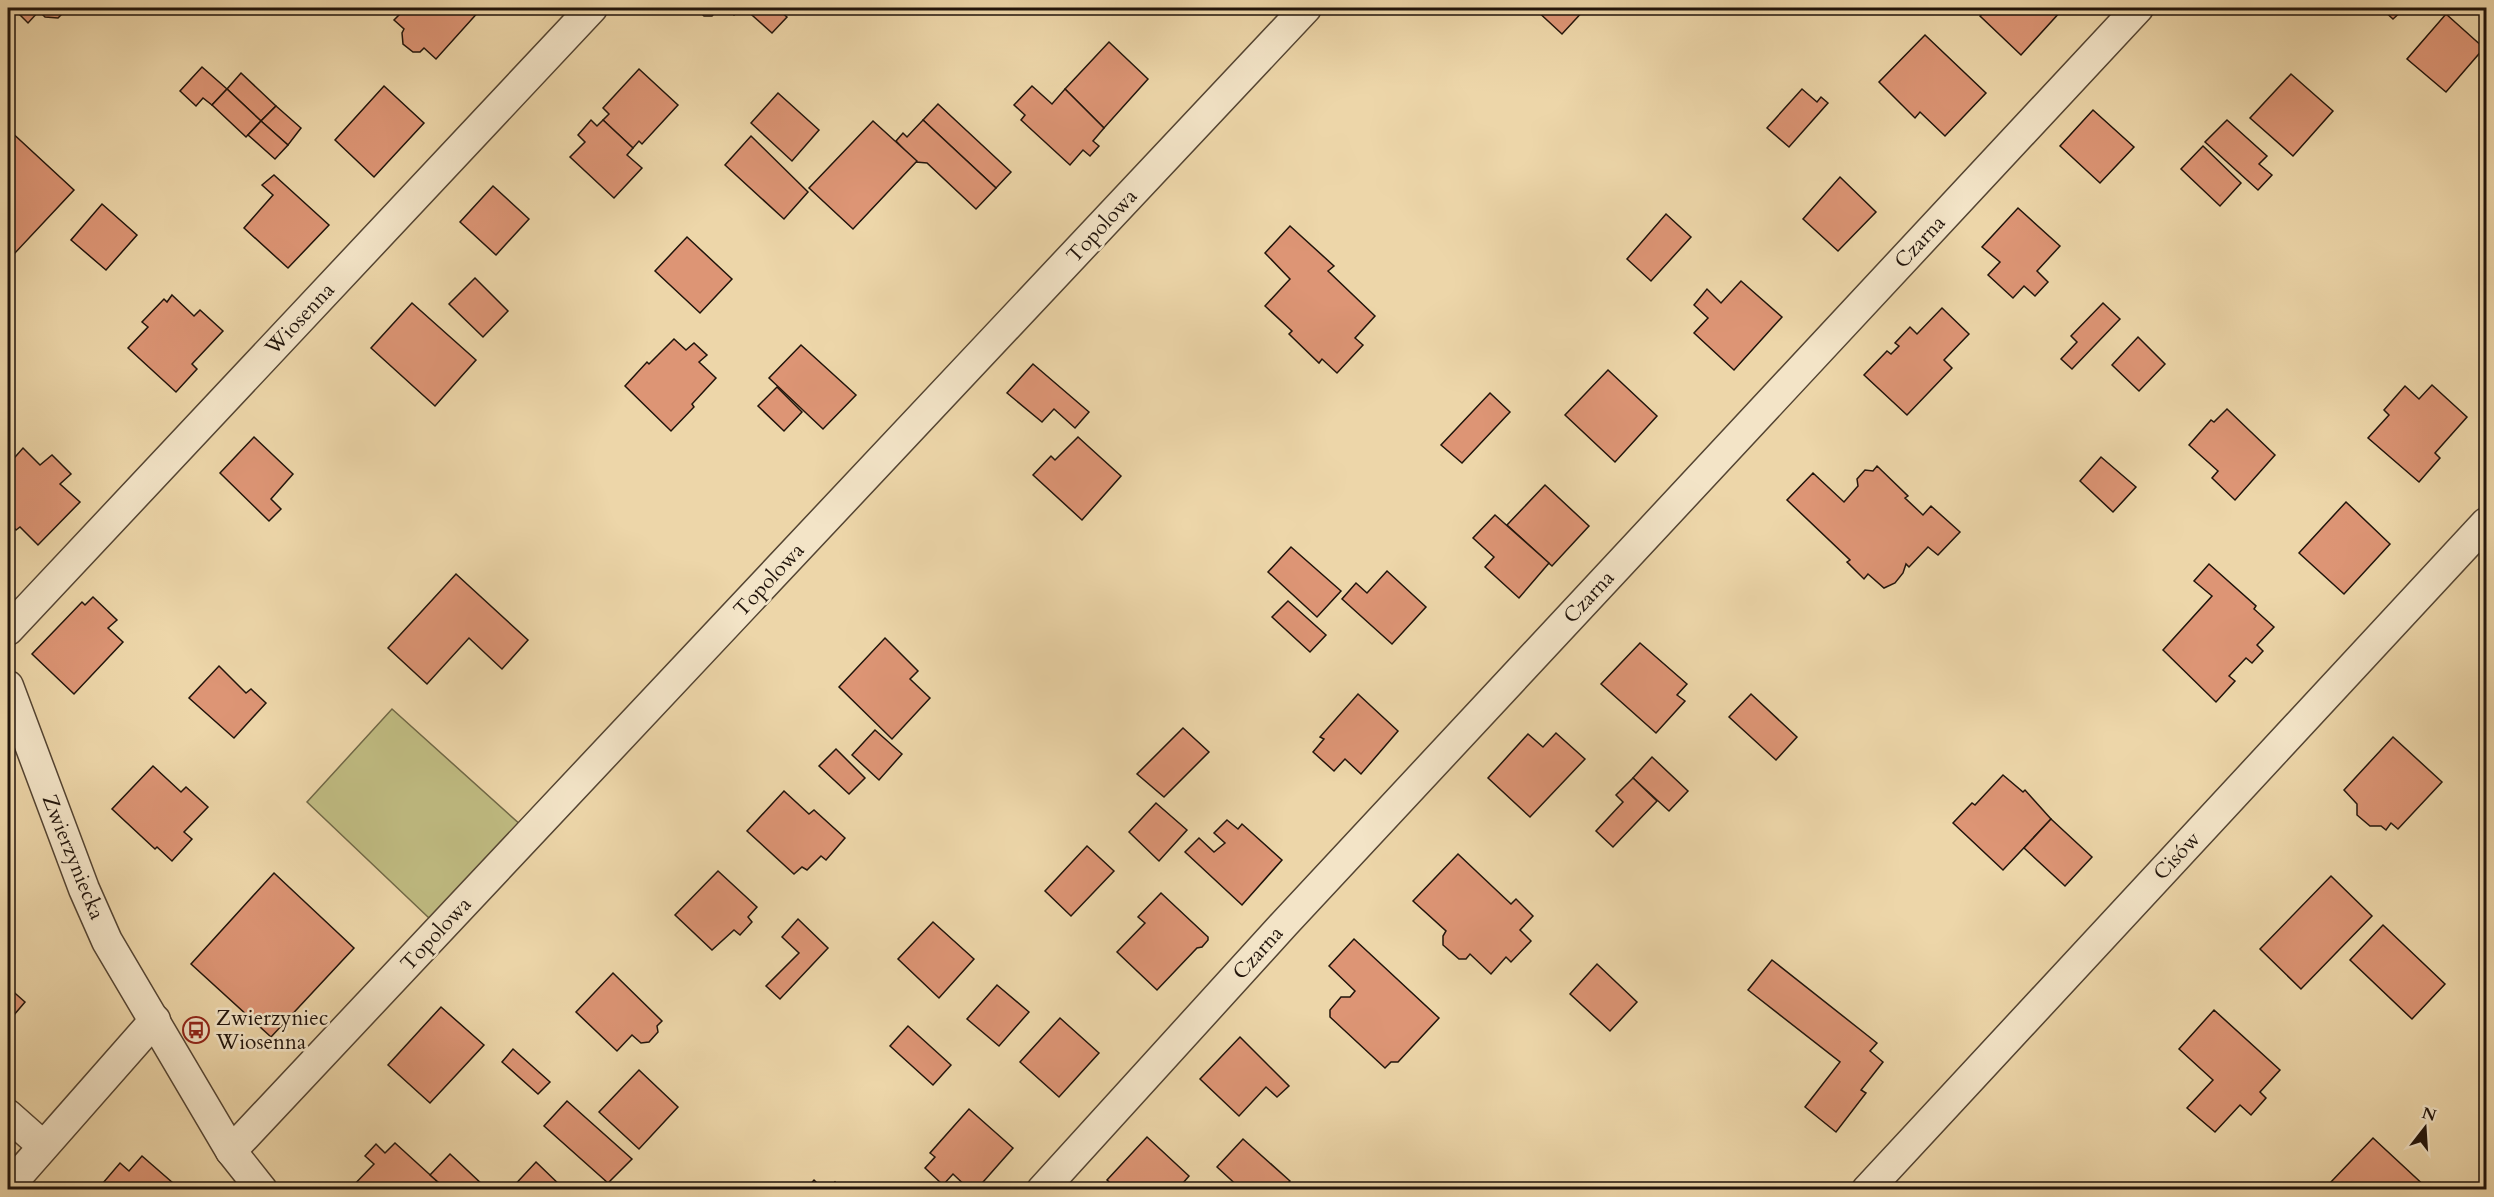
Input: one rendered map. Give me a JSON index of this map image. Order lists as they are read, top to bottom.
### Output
{
  "streets": {
    "street": [
      "Topolowa",
      "Czarna",
      "Wiosenna",
      "Cisów",
      "Zwierzyniecka"
    ]
  },
  "crossings": [
    ["Topolowa", "Zwierzyniecka"]
  ],
  "places": {
    "bus stop": ["Zwierzyniec Wiosenna"]
  },
  "north": "top"
}
